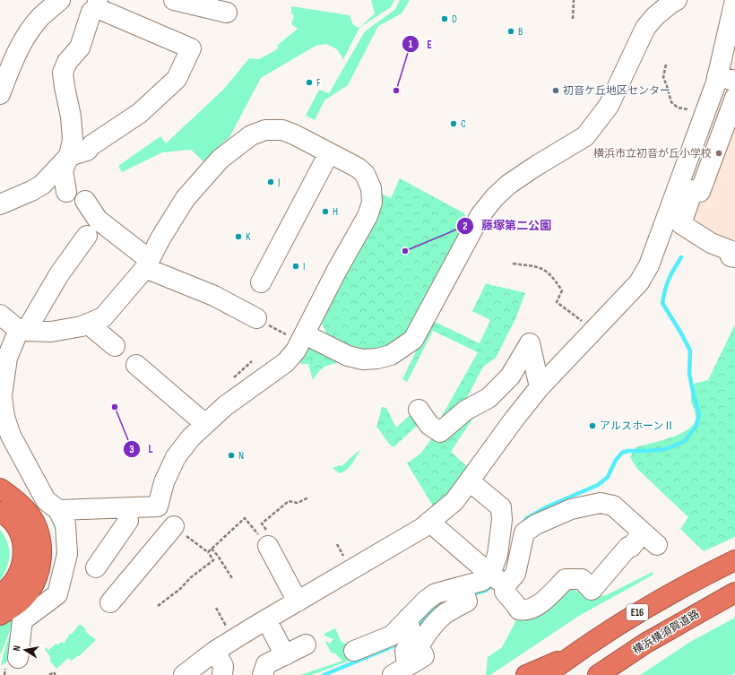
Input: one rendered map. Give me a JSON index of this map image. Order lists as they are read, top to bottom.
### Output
{
  "streets": {
    "highway": ["E16", "横浜横須賀道路"]
  },
  "places": [
    "D",
    "B",
    "F",
    "E",
    "初音ケ丘地区センター",
    "C",
    "横浜市立初音が丘小学校",
    "J",
    "H",
    "K",
    "藤塚第二公園",
    "I",
    "L",
    "アルスホーンⅡ",
    "N"
  ],
  "north": "left"
}
